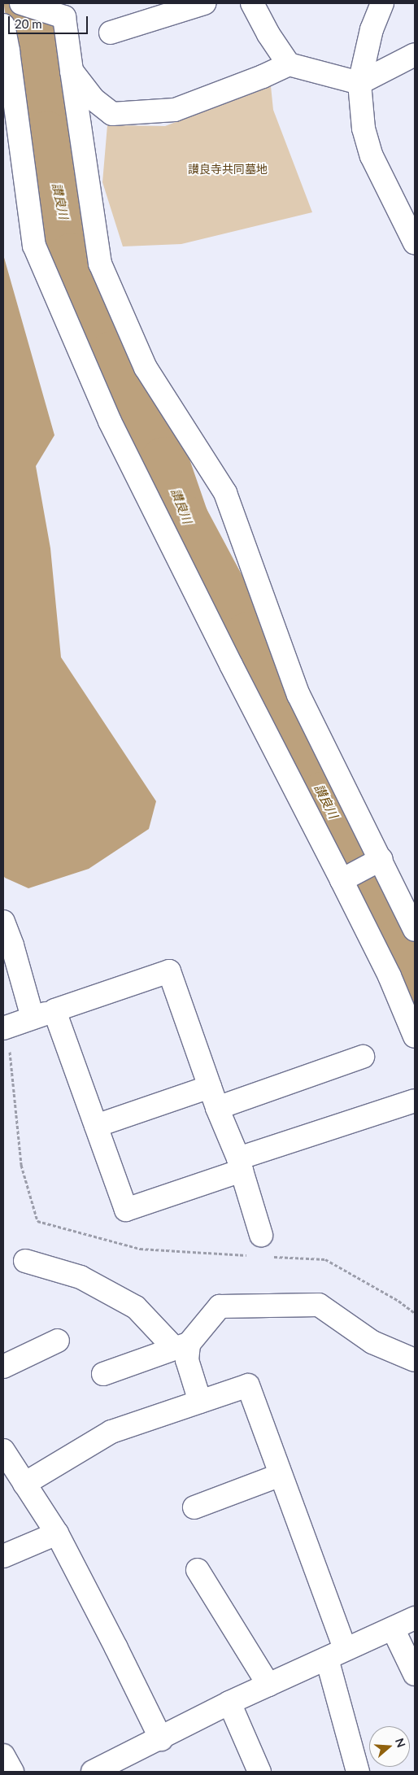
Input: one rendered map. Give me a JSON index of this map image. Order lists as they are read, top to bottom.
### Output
{
  "water": ["讃良川"],
  "parks": ["讃良寺共同墓地"],
  "scale_bar": "20 m",
  "north": "right"
}
